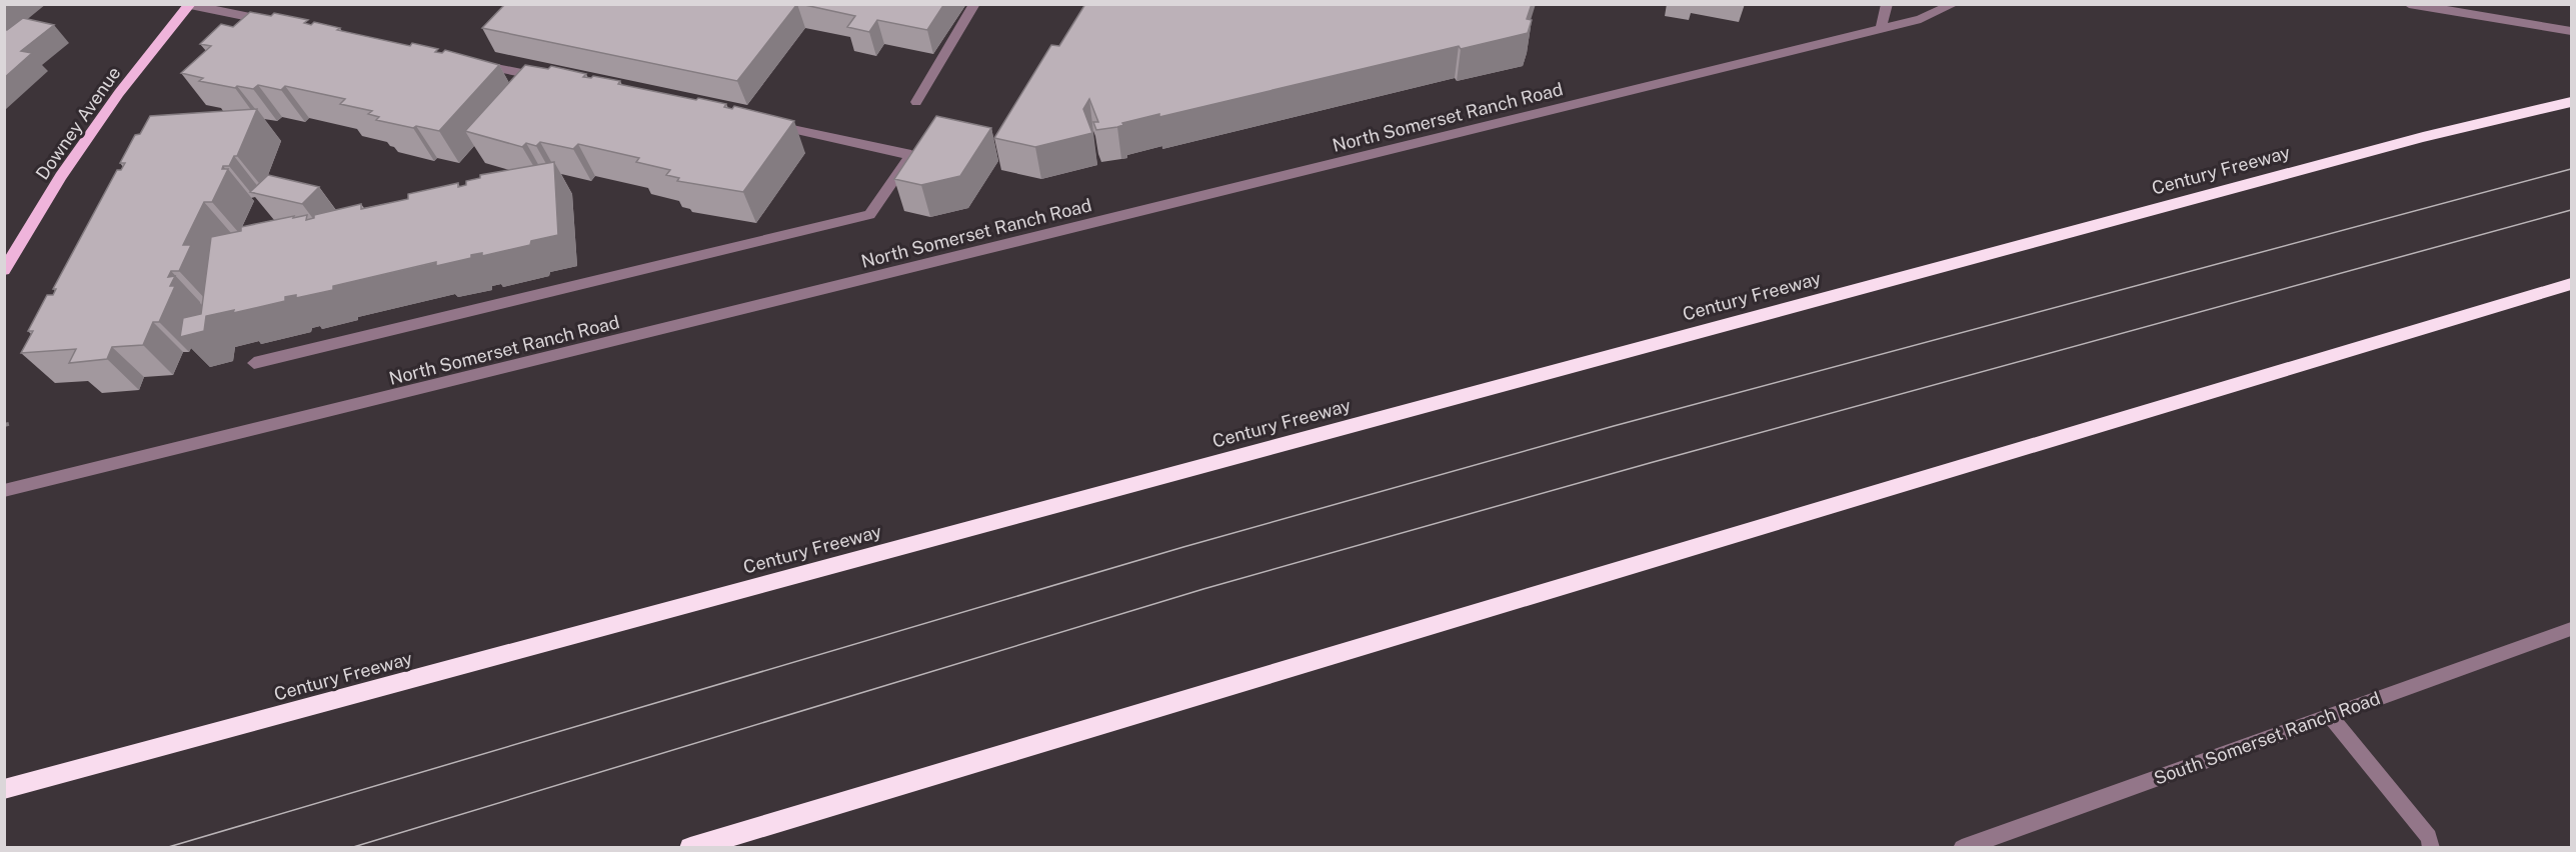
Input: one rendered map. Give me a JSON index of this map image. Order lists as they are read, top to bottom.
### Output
{
  "streets": {
    "highway": ["Century Freeway"],
    "main road": ["Downey Avenue"],
    "street": ["North Somerset Ranch Road", "South Somerset Ranch Road"]
  }
}
